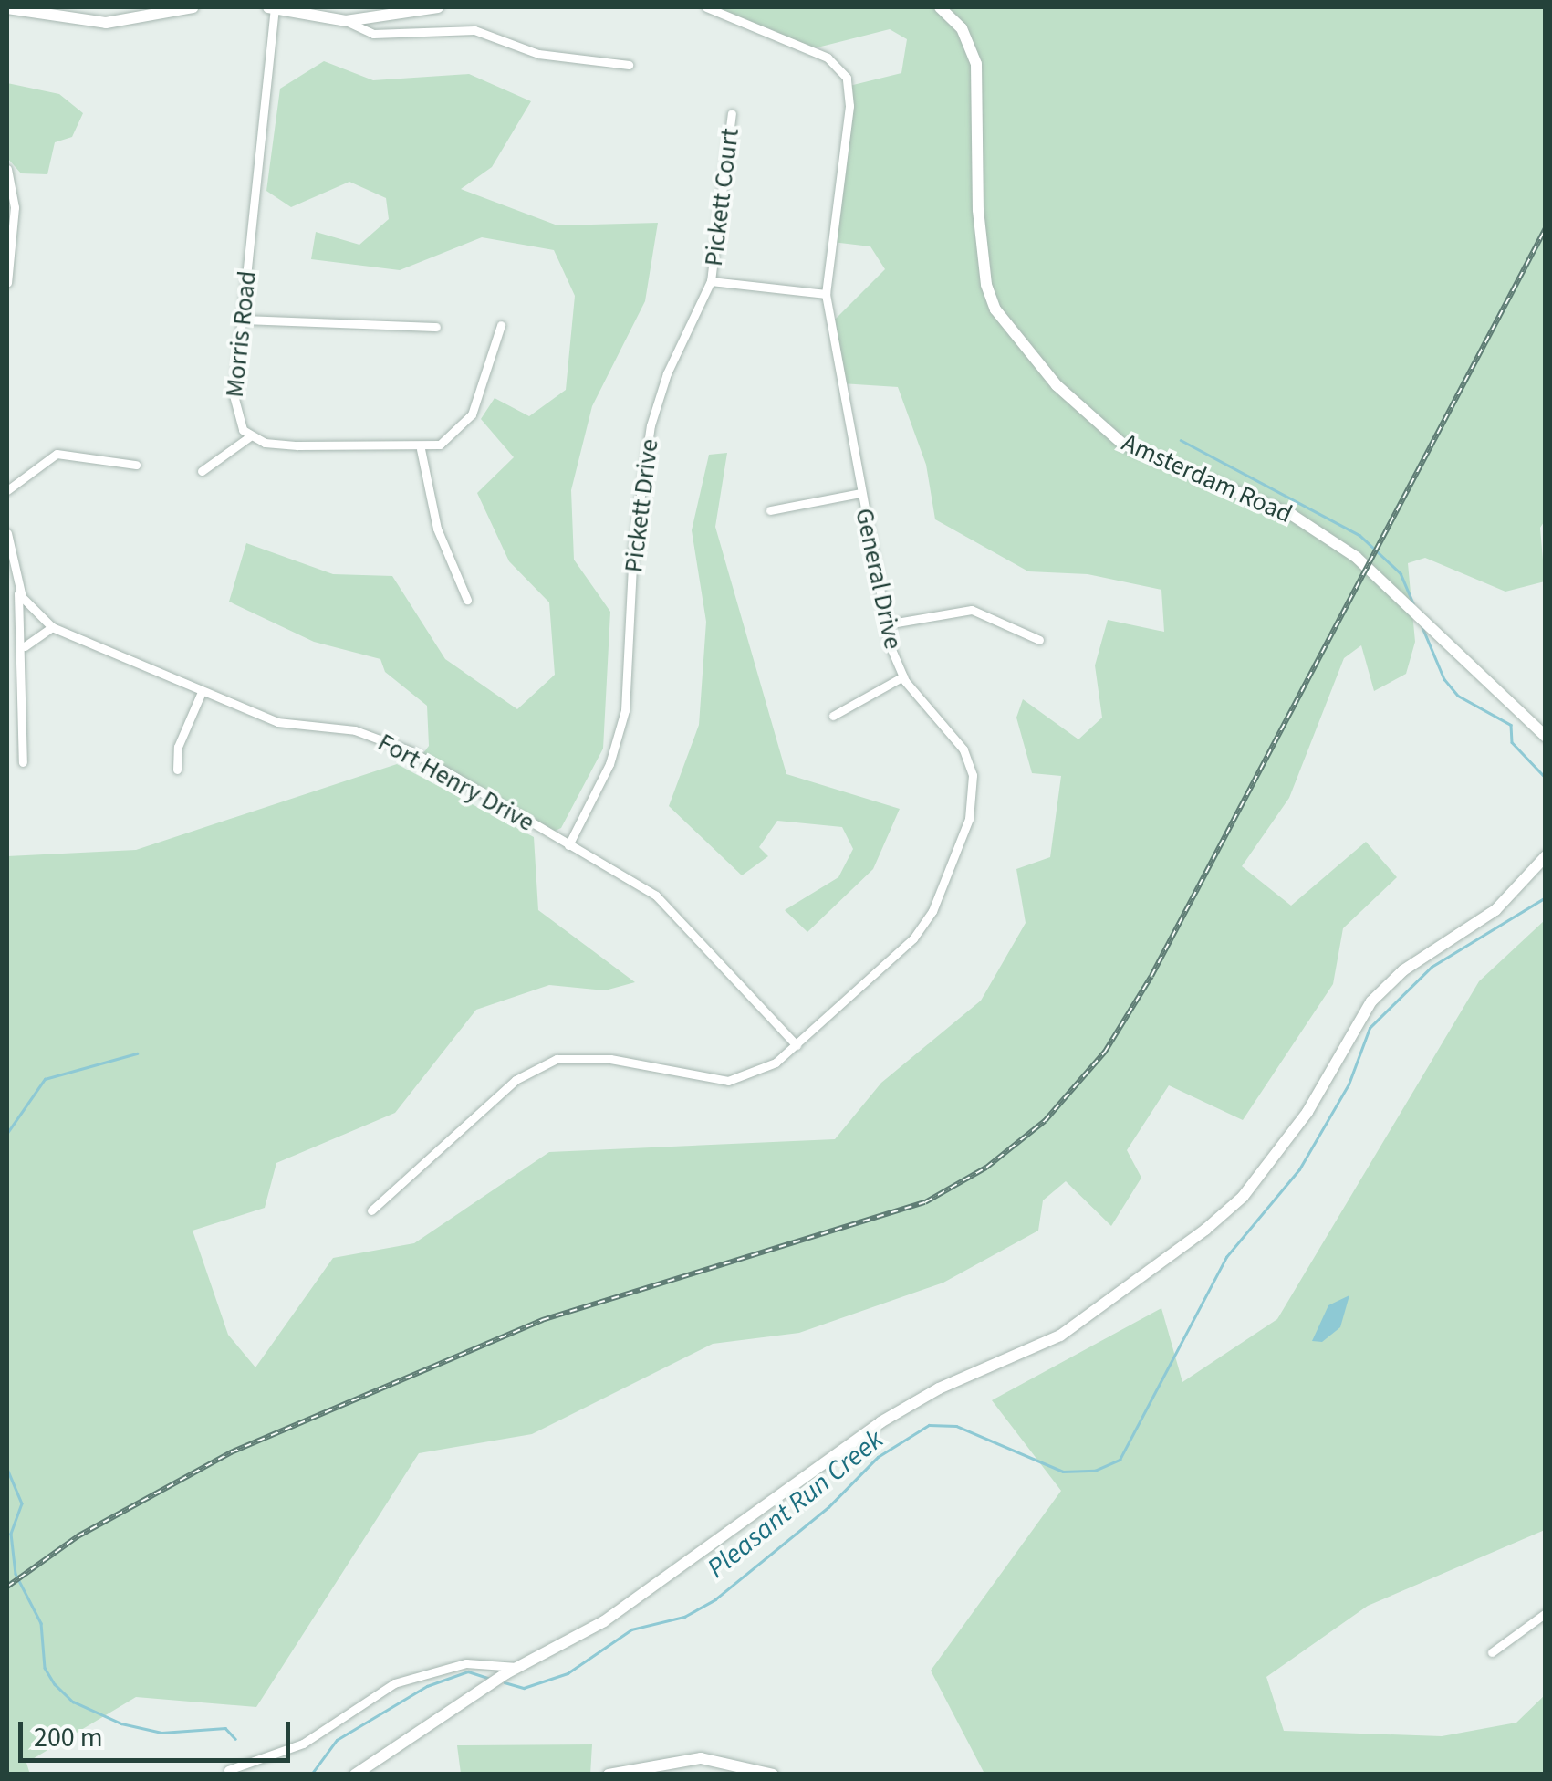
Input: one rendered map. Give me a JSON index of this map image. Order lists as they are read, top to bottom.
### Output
{
  "streets": {
    "street": [
      "Pickett Court",
      "Morris Road",
      "Amsterdam Road",
      "Pickett Drive",
      "General Drive",
      "Fort Henry Drive"
    ]
  },
  "crossings": [
    ["Pickett Court", "Pickett Drive"],
    ["Pickett Drive", "Fort Henry Drive"],
    ["General Drive", "Fort Henry Drive"]
  ],
  "water": ["Pleasant Run Creek"],
  "scale_bar": "200 m"
}
